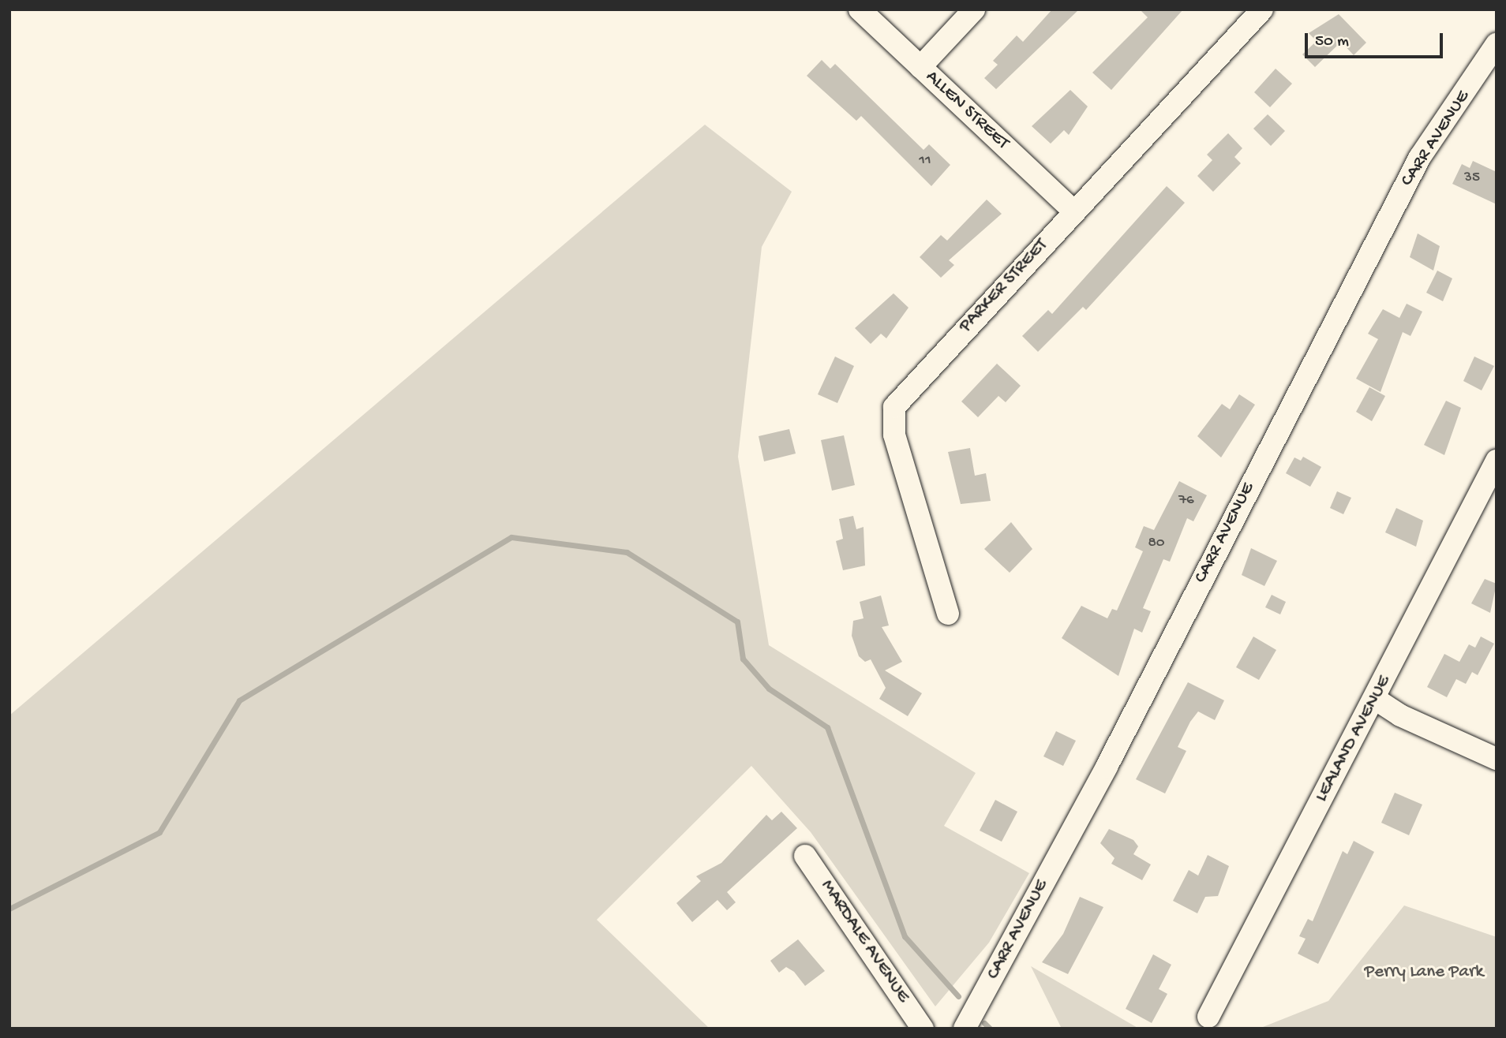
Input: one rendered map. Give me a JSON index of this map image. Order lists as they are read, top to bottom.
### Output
{
  "streets": {
    "street": [
      "ALLEN STREET",
      "CARR AVENUE",
      "PARKER STREET",
      "LEALAND AVENUE",
      "MARDALE AVENUE"
    ]
  },
  "crossings": [
    ["ALLEN STREET", "PARKER STREET"]
  ],
  "parks": ["Perry Lane Park"],
  "house_numbers": [
    "11",
    "35",
    "76",
    "80"
  ],
  "scale_bar": "50 m"
}
